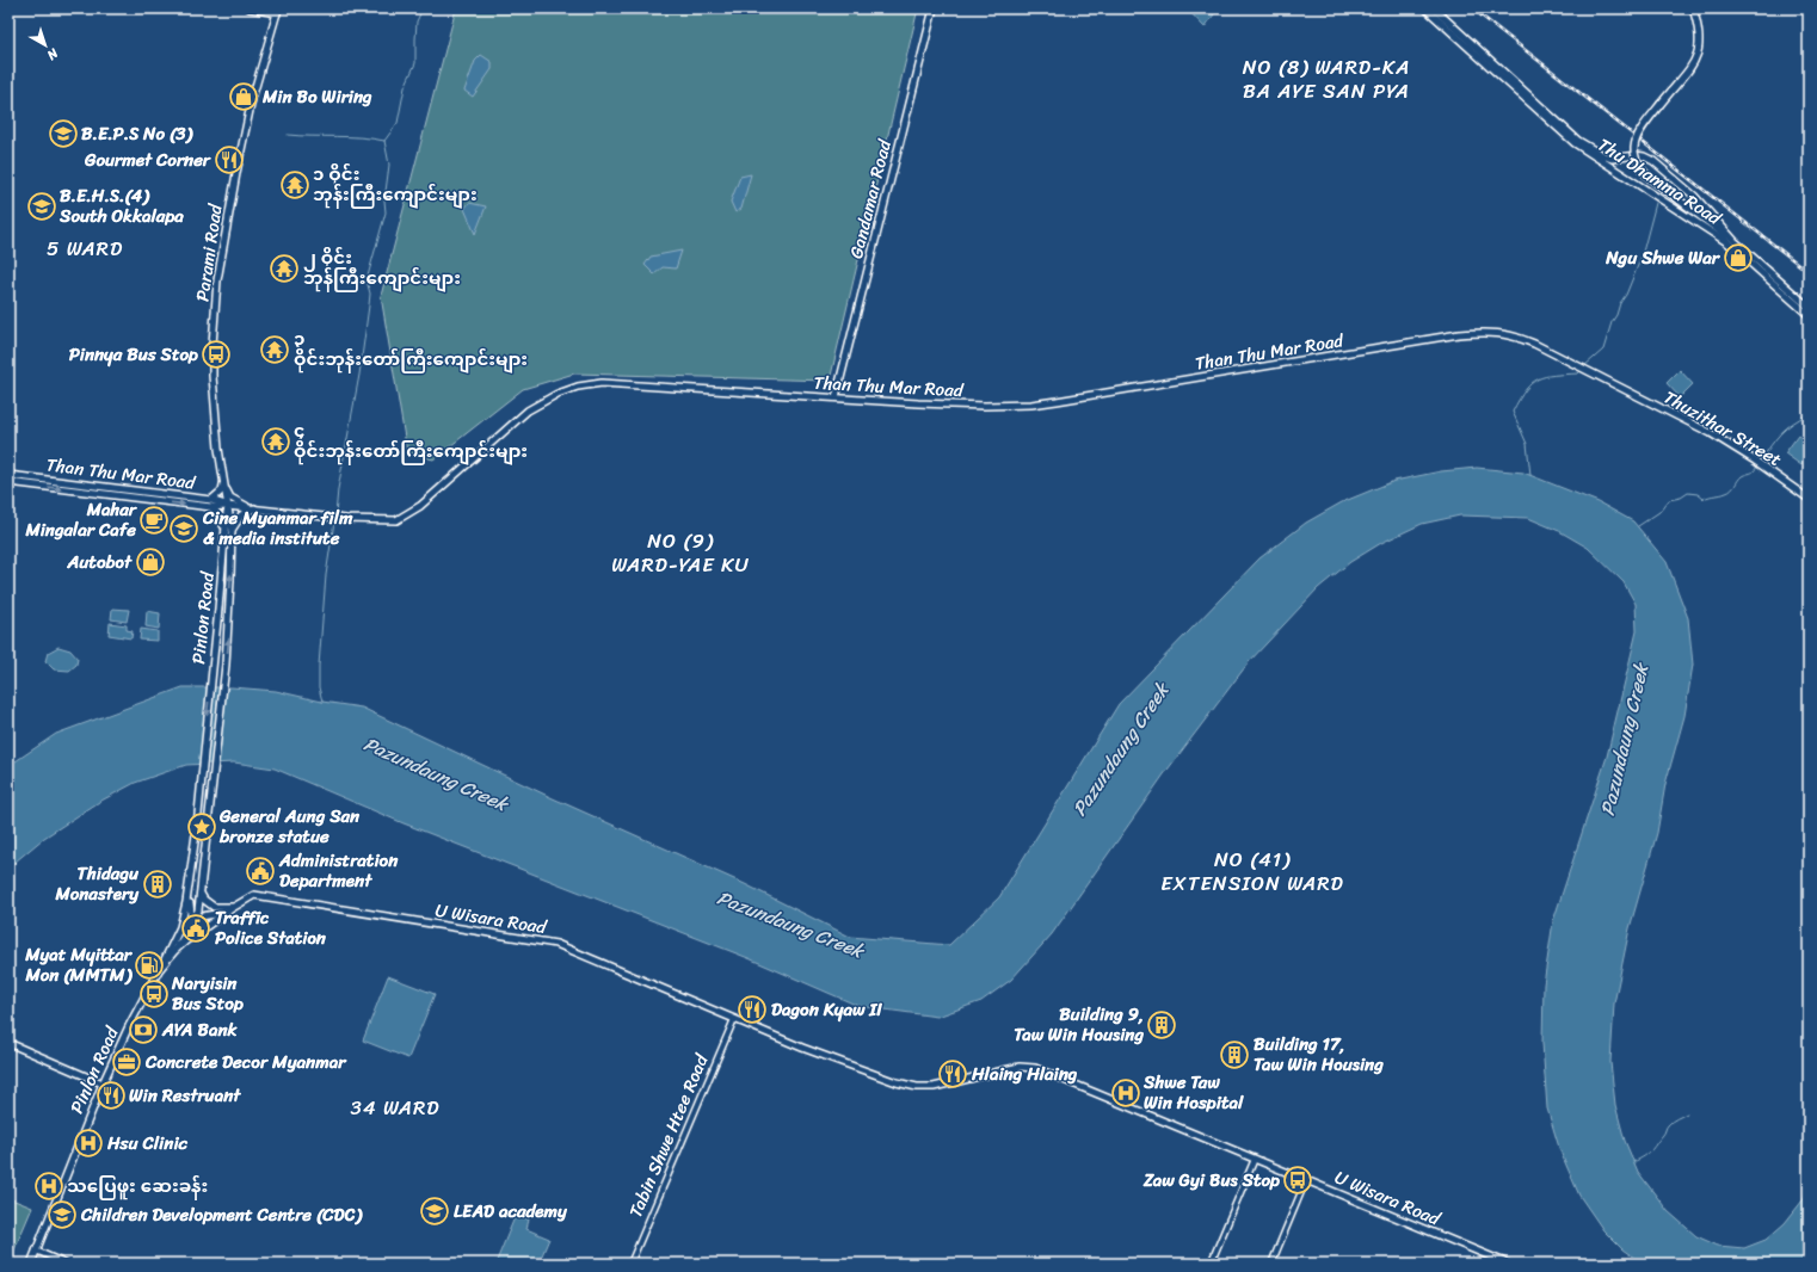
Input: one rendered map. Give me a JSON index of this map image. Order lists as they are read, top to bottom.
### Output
{
  "streets": {
    "main road": [
      "Thu Dhamma Road",
      "Gandamar Road",
      "Parami Road",
      "Than Thu Mar Road",
      "Thuzithar Street",
      "Pinlon Road",
      "U Wisara Road"
    ],
    "street": ["Tabin Shwe Htee Road"]
  },
  "crossings": [
    ["Gandamar Road", "Than Thu Mar Road"],
    ["Parami Road", "Than Thu Mar Road"],
    ["Parami Road", "Pinlon Road"],
    ["Than Thu Mar Road", "Thuzithar Street"],
    ["Than Thu Mar Road", "Pinlon Road"],
    ["Pinlon Road", "U Wisara Road"],
    ["U Wisara Road", "Tabin Shwe Htee Road"]
  ],
  "districts": [
    "NO (8) WARD-KA BA AYE SAN PYA",
    "5 WARD",
    "NO (9) WARD-YAE KU",
    "NO (41) EXTENSION WARD",
    "34 WARD"
  ],
  "water": ["Pazundaung Creek"],
  "places": {
    "shop": ["Min Bo Wiring", "Ngu Shwe War", "Autobot"],
    "school or university": [
      "B.E.P.S No (3)",
      "B.E.H.S.(4) South Okkalapa",
      "Cine Myanmar film & media institute",
      "LEAD academy",
      "Children Development Centre (CDC)"
    ],
    "restaurant": [
      "Gourmet Corner",
      "Dagon Kyaw II",
      "Hlaing Hlaing",
      "Win Restruant"
    ],
    "temple": [
      "၁ ဝိုင်း ဘုန်းကြီးကျောင်းများ",
      "၂ ဝိုင်း ဘုန်ကြီးကျောင်းများ",
      "၃ ဝိုင်းဘုန်းတော်ကြီးကျောင်းများ",
      "၄ ဝိုင်းဘုန်းတော်ကြီးကျောင်းများ"
    ],
    "bus stop": ["Pinnya Bus Stop", "Naryisin Bus Stop", "Zaw Gyi Bus Stop"],
    "cafe": ["Mahar Mingalar Cafe"],
    "place": ["General Aung San bronze statue"],
    "public building": ["Administration Department", "Traffic Police Station"],
    "building": ["Thidagu Monastery", "Building 9, Taw Win Housing", "Building 17, Taw Win Housing"],
    "fuel station": ["Myat Myittar Mon (MMTM)"],
    "bank": ["AYA Bank"],
    "office": ["Concrete Decor Myanmar"],
    "hospital": ["Shwe Taw Win Hospital", "Hsu Clinic", "သပြေဖူး ဆေးခန်း"]
  },
  "north": "bottom right"
}
